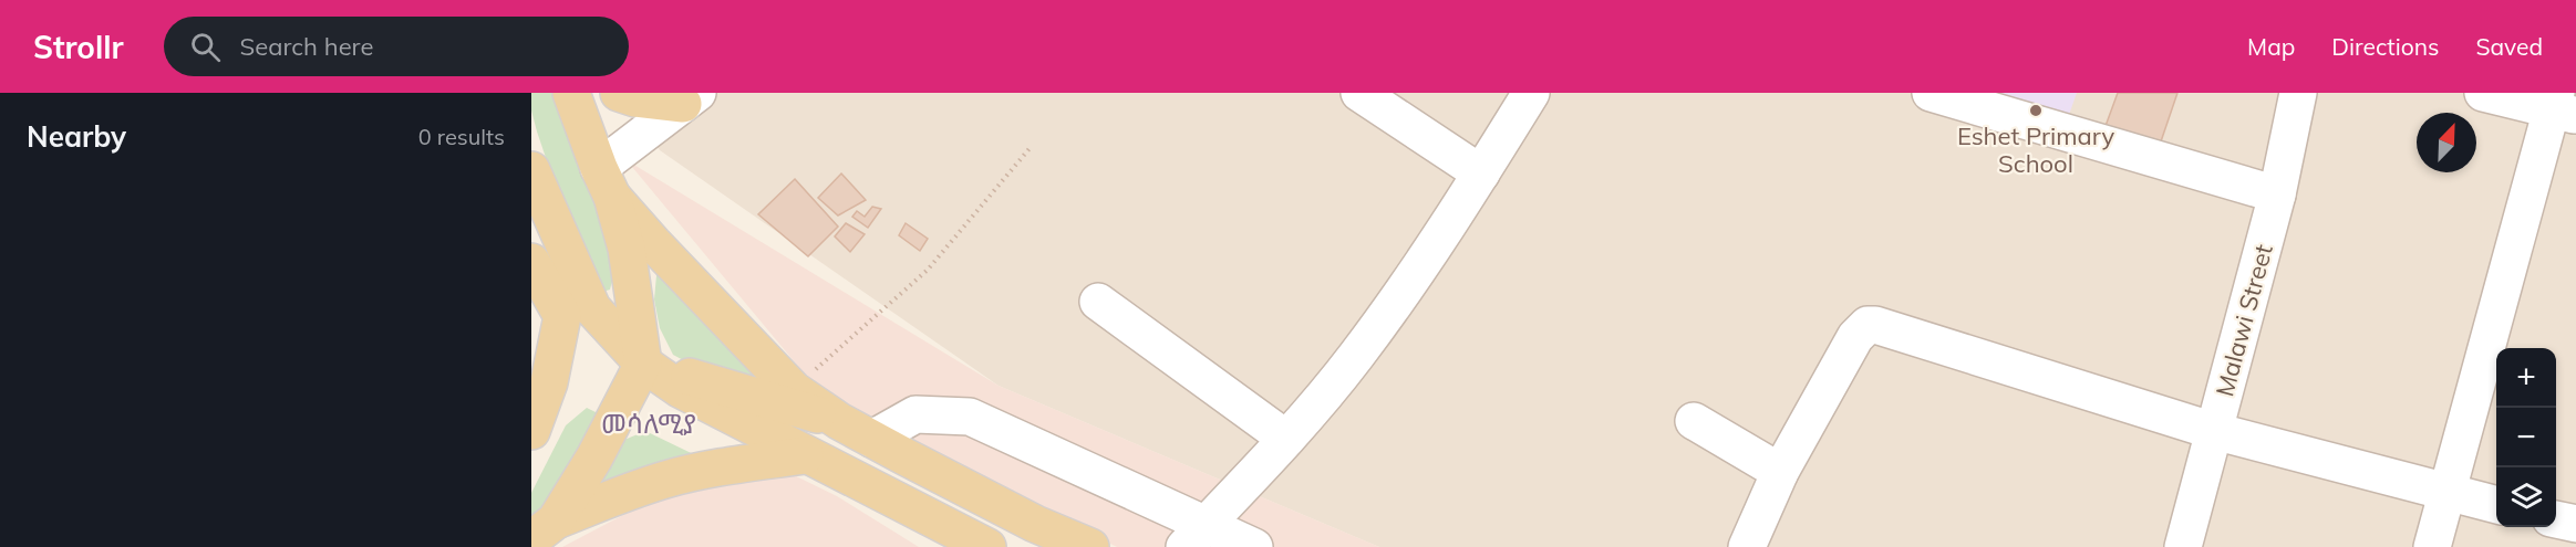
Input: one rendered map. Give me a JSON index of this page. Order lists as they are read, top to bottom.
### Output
{
  "streets": {
    "street": ["Malawi Street"]
  },
  "districts": ["መሳለሚያ"],
  "places": ["Eshet Primary School"],
  "north": "top right",
  "page": {
    "header": "Strollr",
    "search": "Search here",
    "nav": ["Map", "Directions", "Saved"],
    "heading": ["Nearby", "0 results"],
    "map_buttons": ["+", "−"]
  }
}
